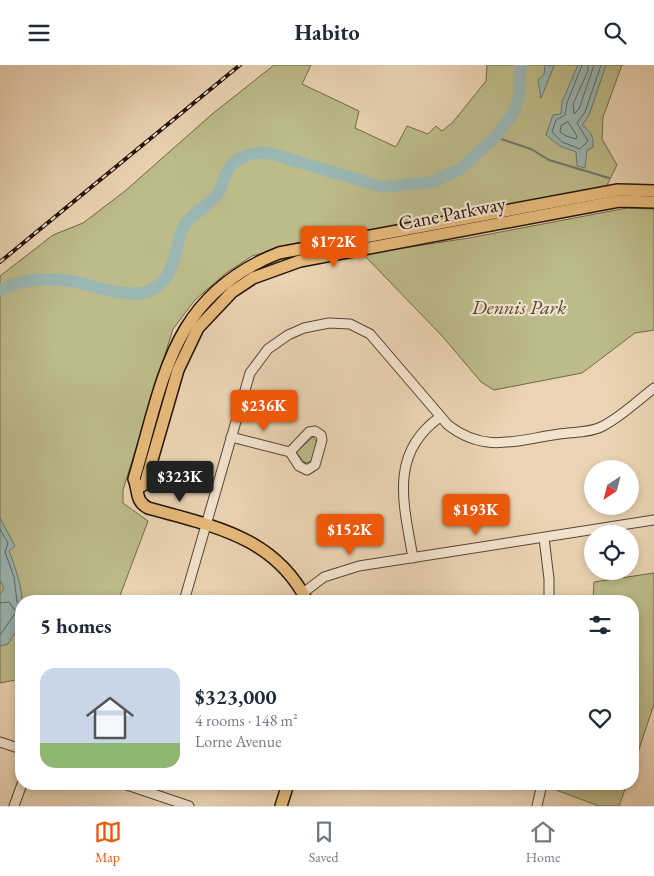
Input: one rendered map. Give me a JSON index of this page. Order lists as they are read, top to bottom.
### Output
{
  "streets": {
    "main road": ["Cane Parkway"]
  },
  "parks": ["Dennis Park"],
  "north": "bottom left",
  "page": {
    "header": "Habito",
    "price": [
      "$172K",
      "$236K",
      "$323K",
      "$193K",
      "$152K"
    ],
    "heading": "5 homes",
    "list": [
      {
        "name": "$323,000",
        "note": "4 rooms · 148 m² · Lorne Avenue"
      }
    ],
    "tabs": ["Map", "Saved", "Home"]
  }
}
